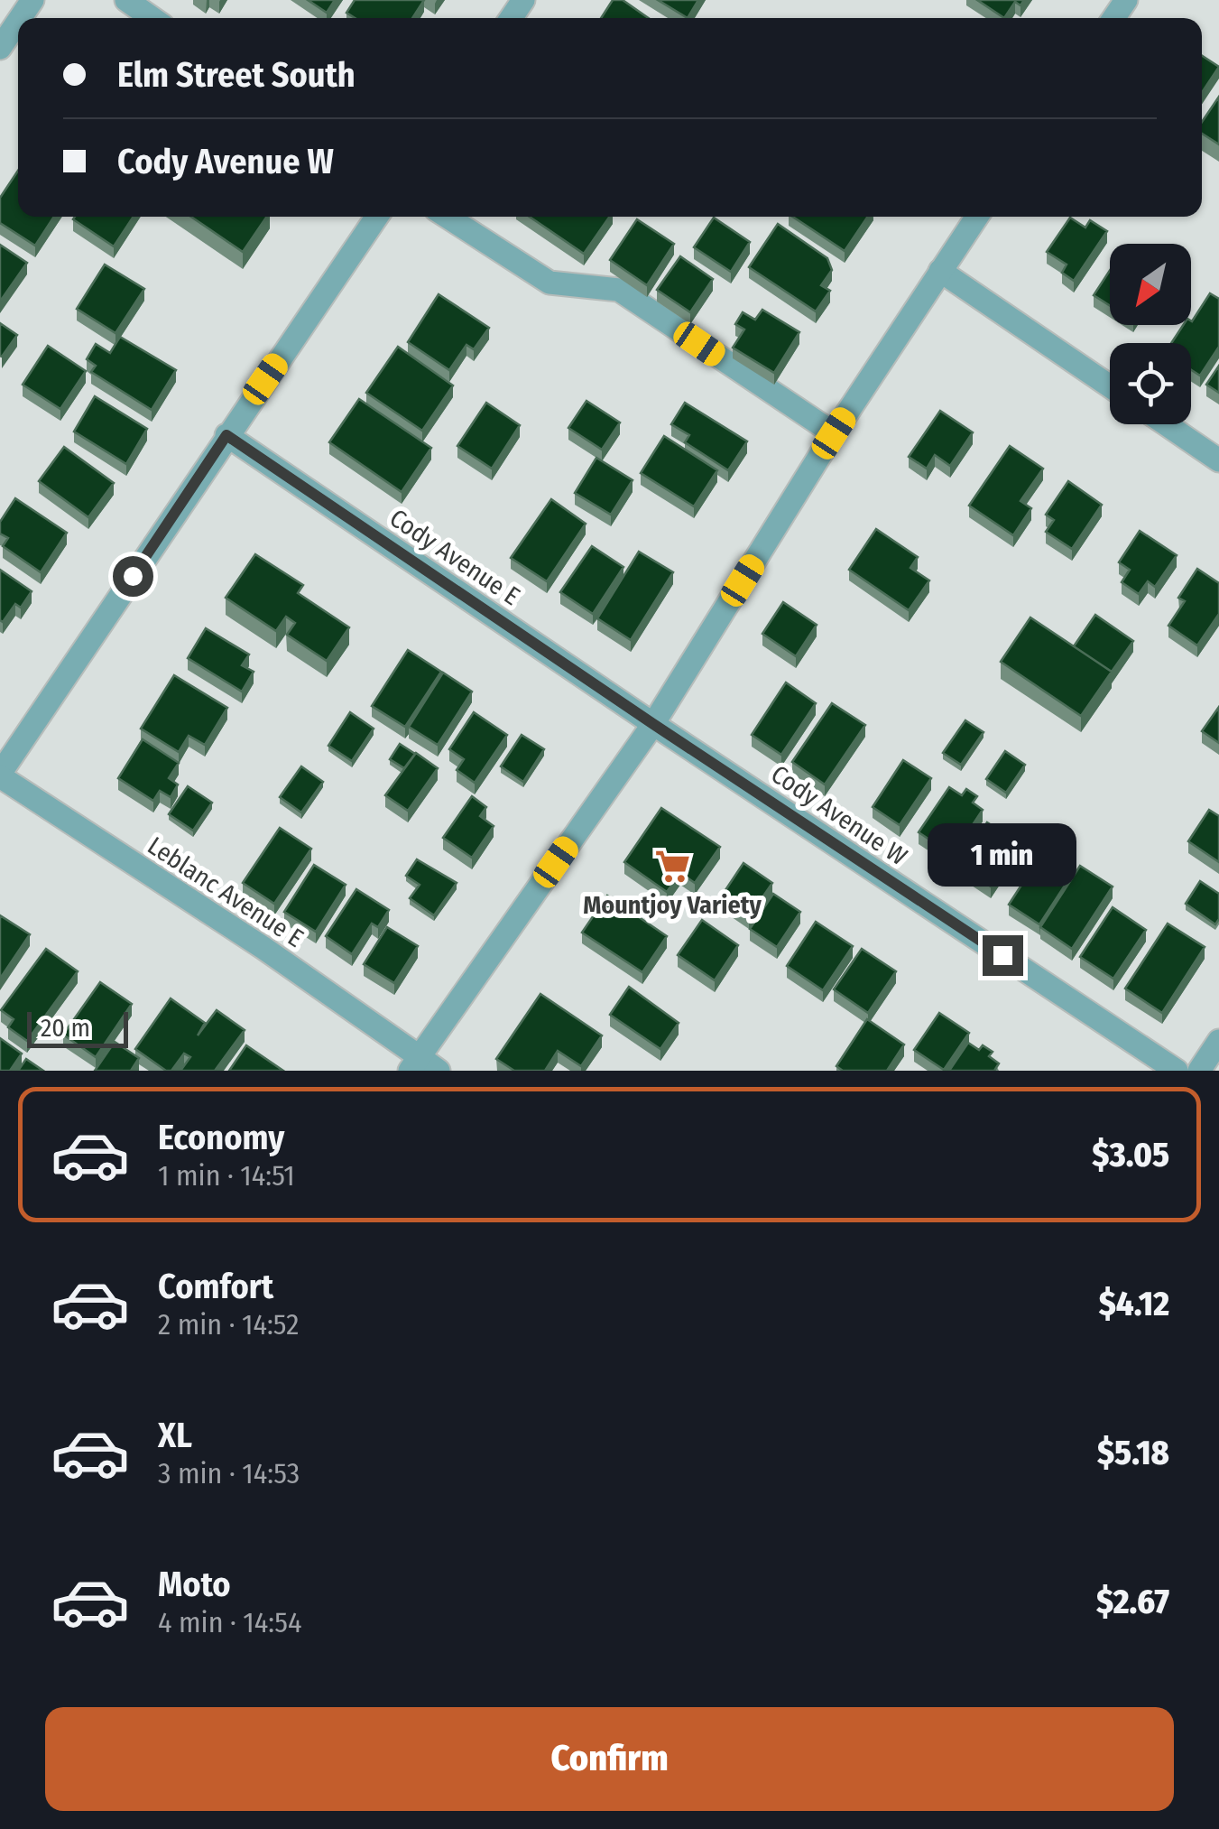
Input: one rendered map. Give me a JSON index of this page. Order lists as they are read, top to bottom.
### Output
{
  "streets": {
    "street": ["Cody Avenue E", "Cody Avenue W", "Leblanc Avenue E"]
  },
  "crossings": [
    ["Cody Avenue E", "Cody Avenue W"]
  ],
  "places": {
    "supermarket": ["Mountjoy Variety"]
  },
  "scale_bar": "20 m",
  "north": "bottom left",
  "page": {
    "banner": ["Elm Street South", "Cody Avenue W"],
    "bubble": "1 min",
    "scale": "20 m",
    "list": [
      {
        "name": "Economy",
        "note": "1 min · 14:51",
        "value": "$3.05"
      },
      {
        "name": "Comfort",
        "note": "2 min · 14:52",
        "value": "$4.12"
      },
      {
        "name": "XL",
        "note": "3 min · 14:53",
        "value": "$5.18"
      },
      {
        "name": "Moto",
        "note": "4 min · 14:54",
        "value": "$2.67"
      }
    ],
    "buttons": "Confirm"
  }
}
